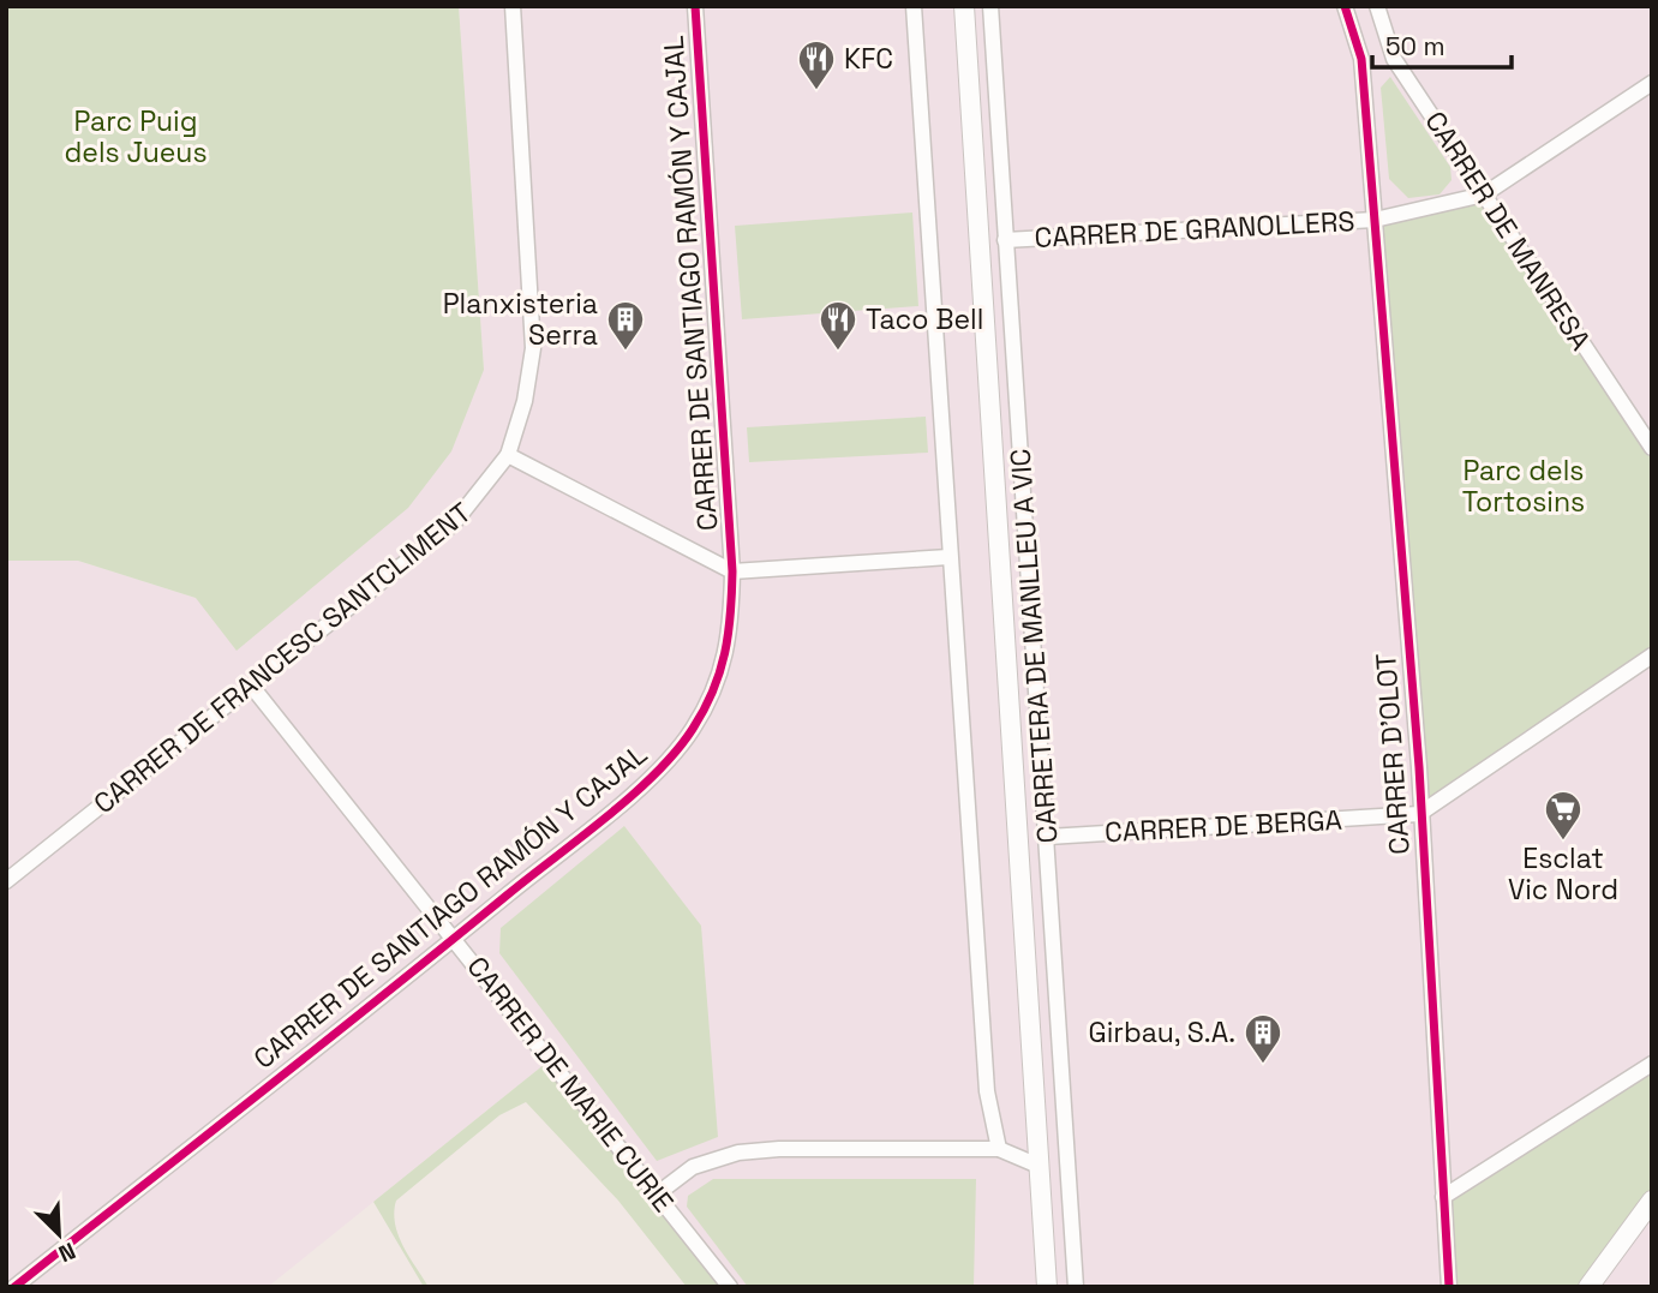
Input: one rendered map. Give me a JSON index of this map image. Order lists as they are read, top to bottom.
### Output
{
  "streets": {
    "street": [
      "CARRER DE GRANOLLERS",
      "CARRER DE MANRESA",
      "CARRER DE SANTIAGO RAMÓN Y CAJAL",
      "CARRETERA DE MANLLEU A VIC",
      "CARRER DE FRANCESC SANTCLIMENT",
      "CARRER D'OLOT",
      "CARRER DE BERGA",
      "CARRER DE MARIE CURIE"
    ]
  },
  "crossings": [
    ["CARRER DE GRANOLLERS", "CARRER DE MANRESA"],
    ["CARRER DE GRANOLLERS", "CARRETERA DE MANLLEU A VIC"],
    ["CARRER DE GRANOLLERS", "CARRER D'OLOT"],
    ["CARRER DE SANTIAGO RAMÓN Y CAJAL", "CARRER DE MARIE CURIE"],
    ["CARRETERA DE MANLLEU A VIC", "CARRER DE BERGA"],
    ["CARRER DE FRANCESC SANTCLIMENT", "CARRER DE MARIE CURIE"],
    ["CARRER D'OLOT", "CARRER DE BERGA"]
  ],
  "parks": ["Parc Puig dels Jueus", "Parc dels Tortosins"],
  "places": {
    "restaurant": ["KFC", "Taco Bell"],
    "building": ["Planxisteria Serra", "Girbau, S.A."],
    "supermarket": ["Esclat Vic Nord"]
  },
  "scale_bar": "50 m",
  "north": "bottom right"
}
